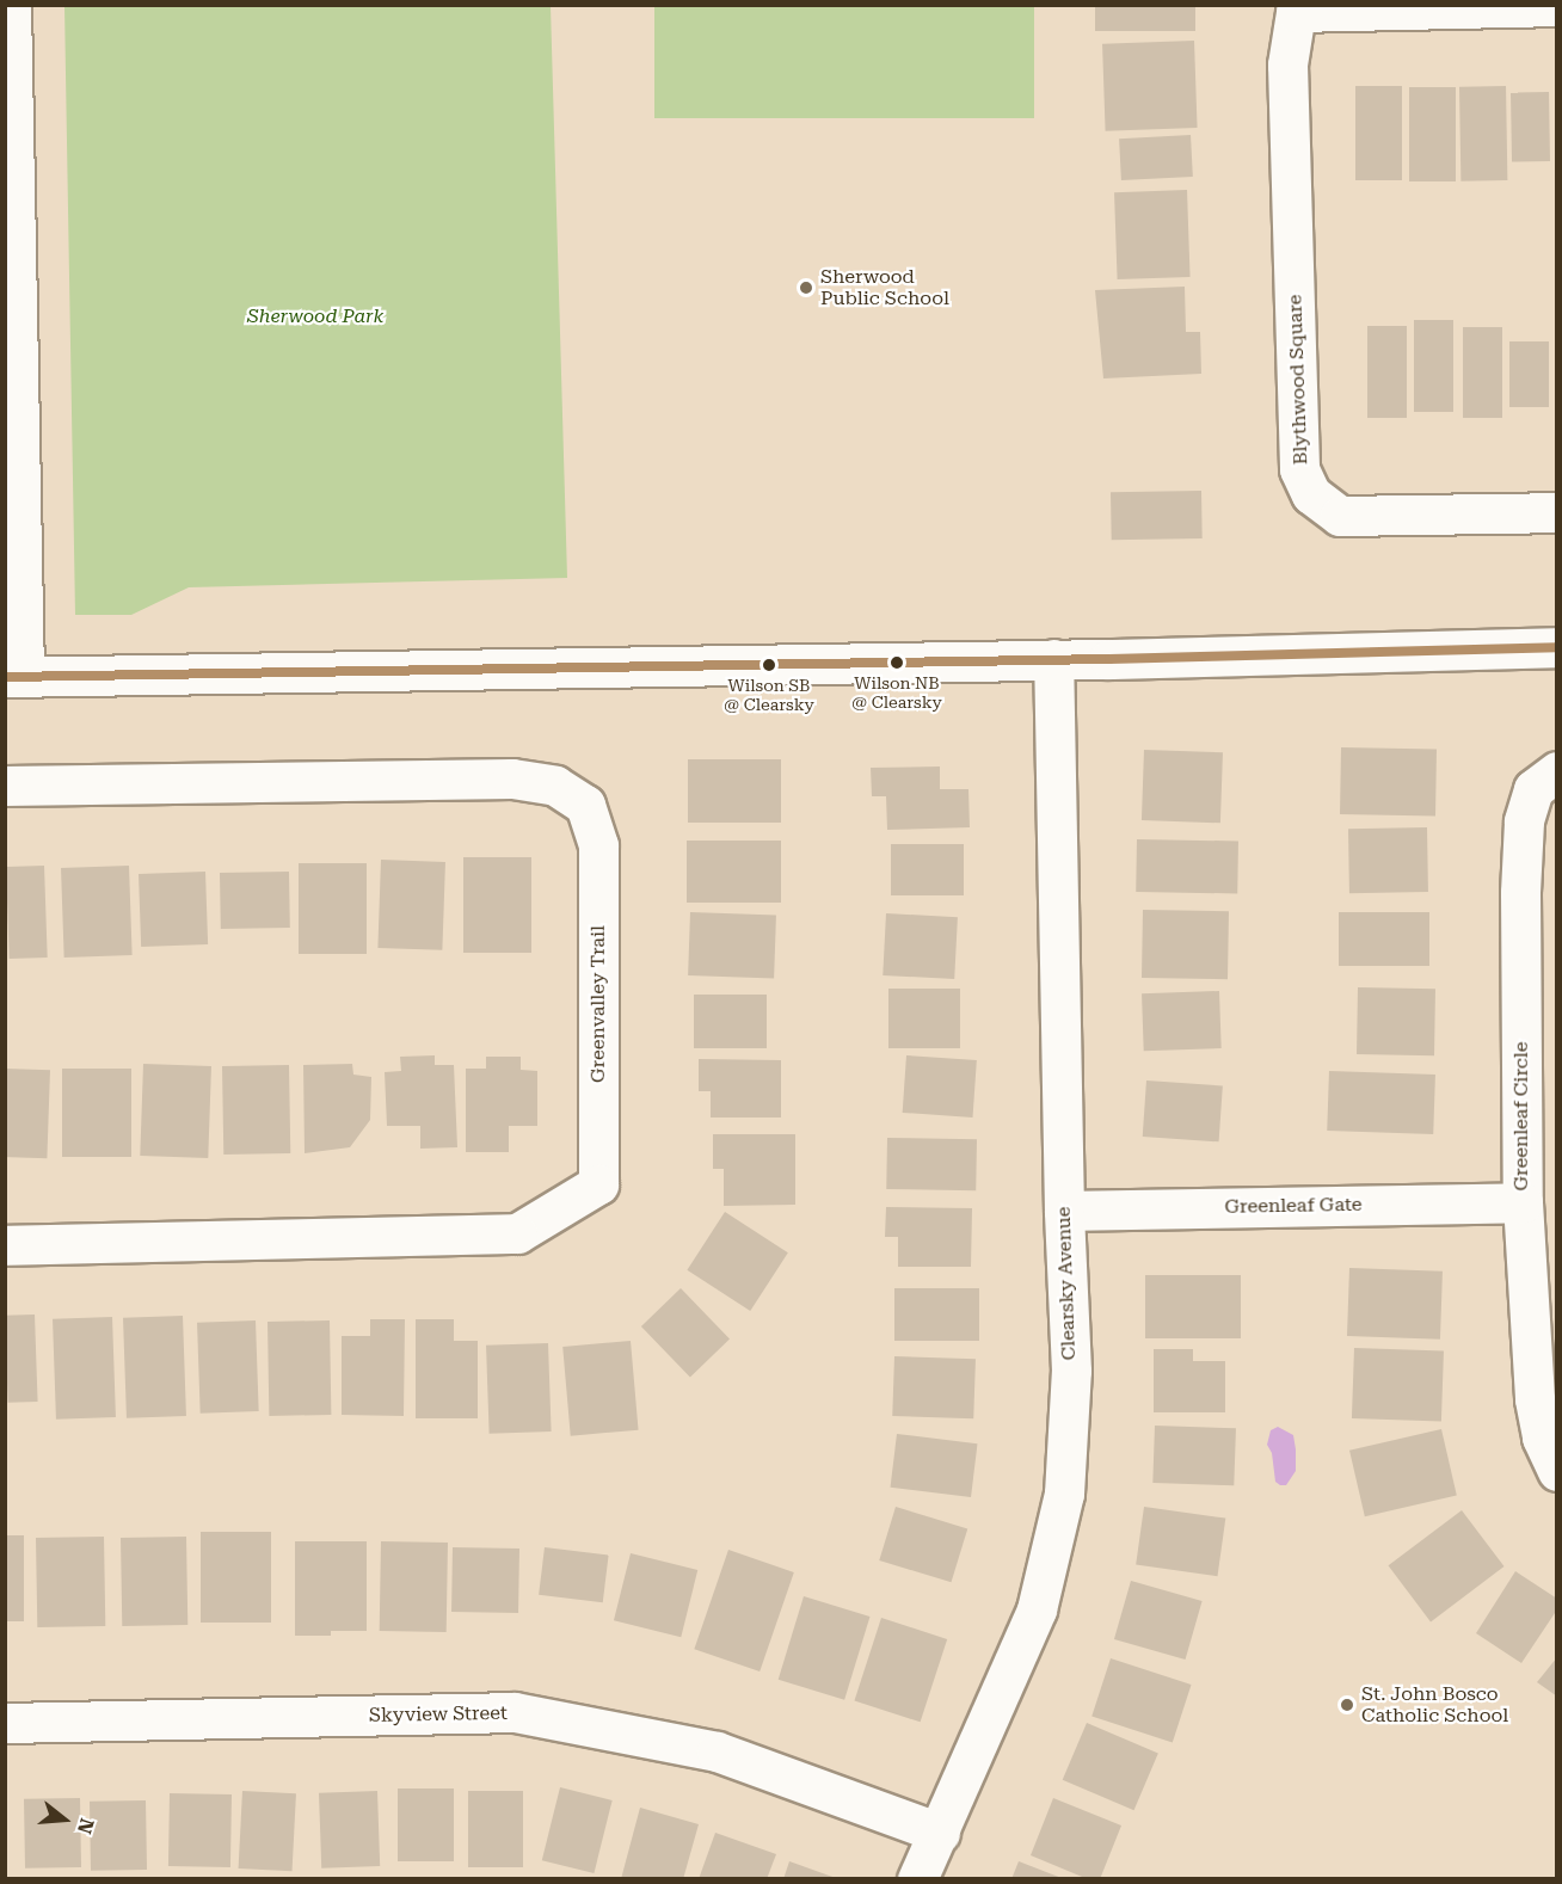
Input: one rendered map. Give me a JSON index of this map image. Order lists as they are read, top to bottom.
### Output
{
  "streets": {
    "street": [
      "Blythwood Square",
      "Greenvalley Trail",
      "Greenleaf Circle",
      "Greenleaf Gate",
      "Clearsky Avenue",
      "Skyview Street"
    ]
  },
  "crossings": [
    ["Greenleaf Circle", "Greenleaf Gate"],
    ["Greenleaf Gate", "Clearsky Avenue"],
    ["Clearsky Avenue", "Skyview Street"]
  ],
  "parks": ["Sherwood Park"],
  "places": [
    "Sherwood Public School",
    "Wilson NB @ Clearsky",
    "Wilson SB @ Clearsky",
    "St. John Bosco Catholic School"
  ],
  "north": "right"
}
